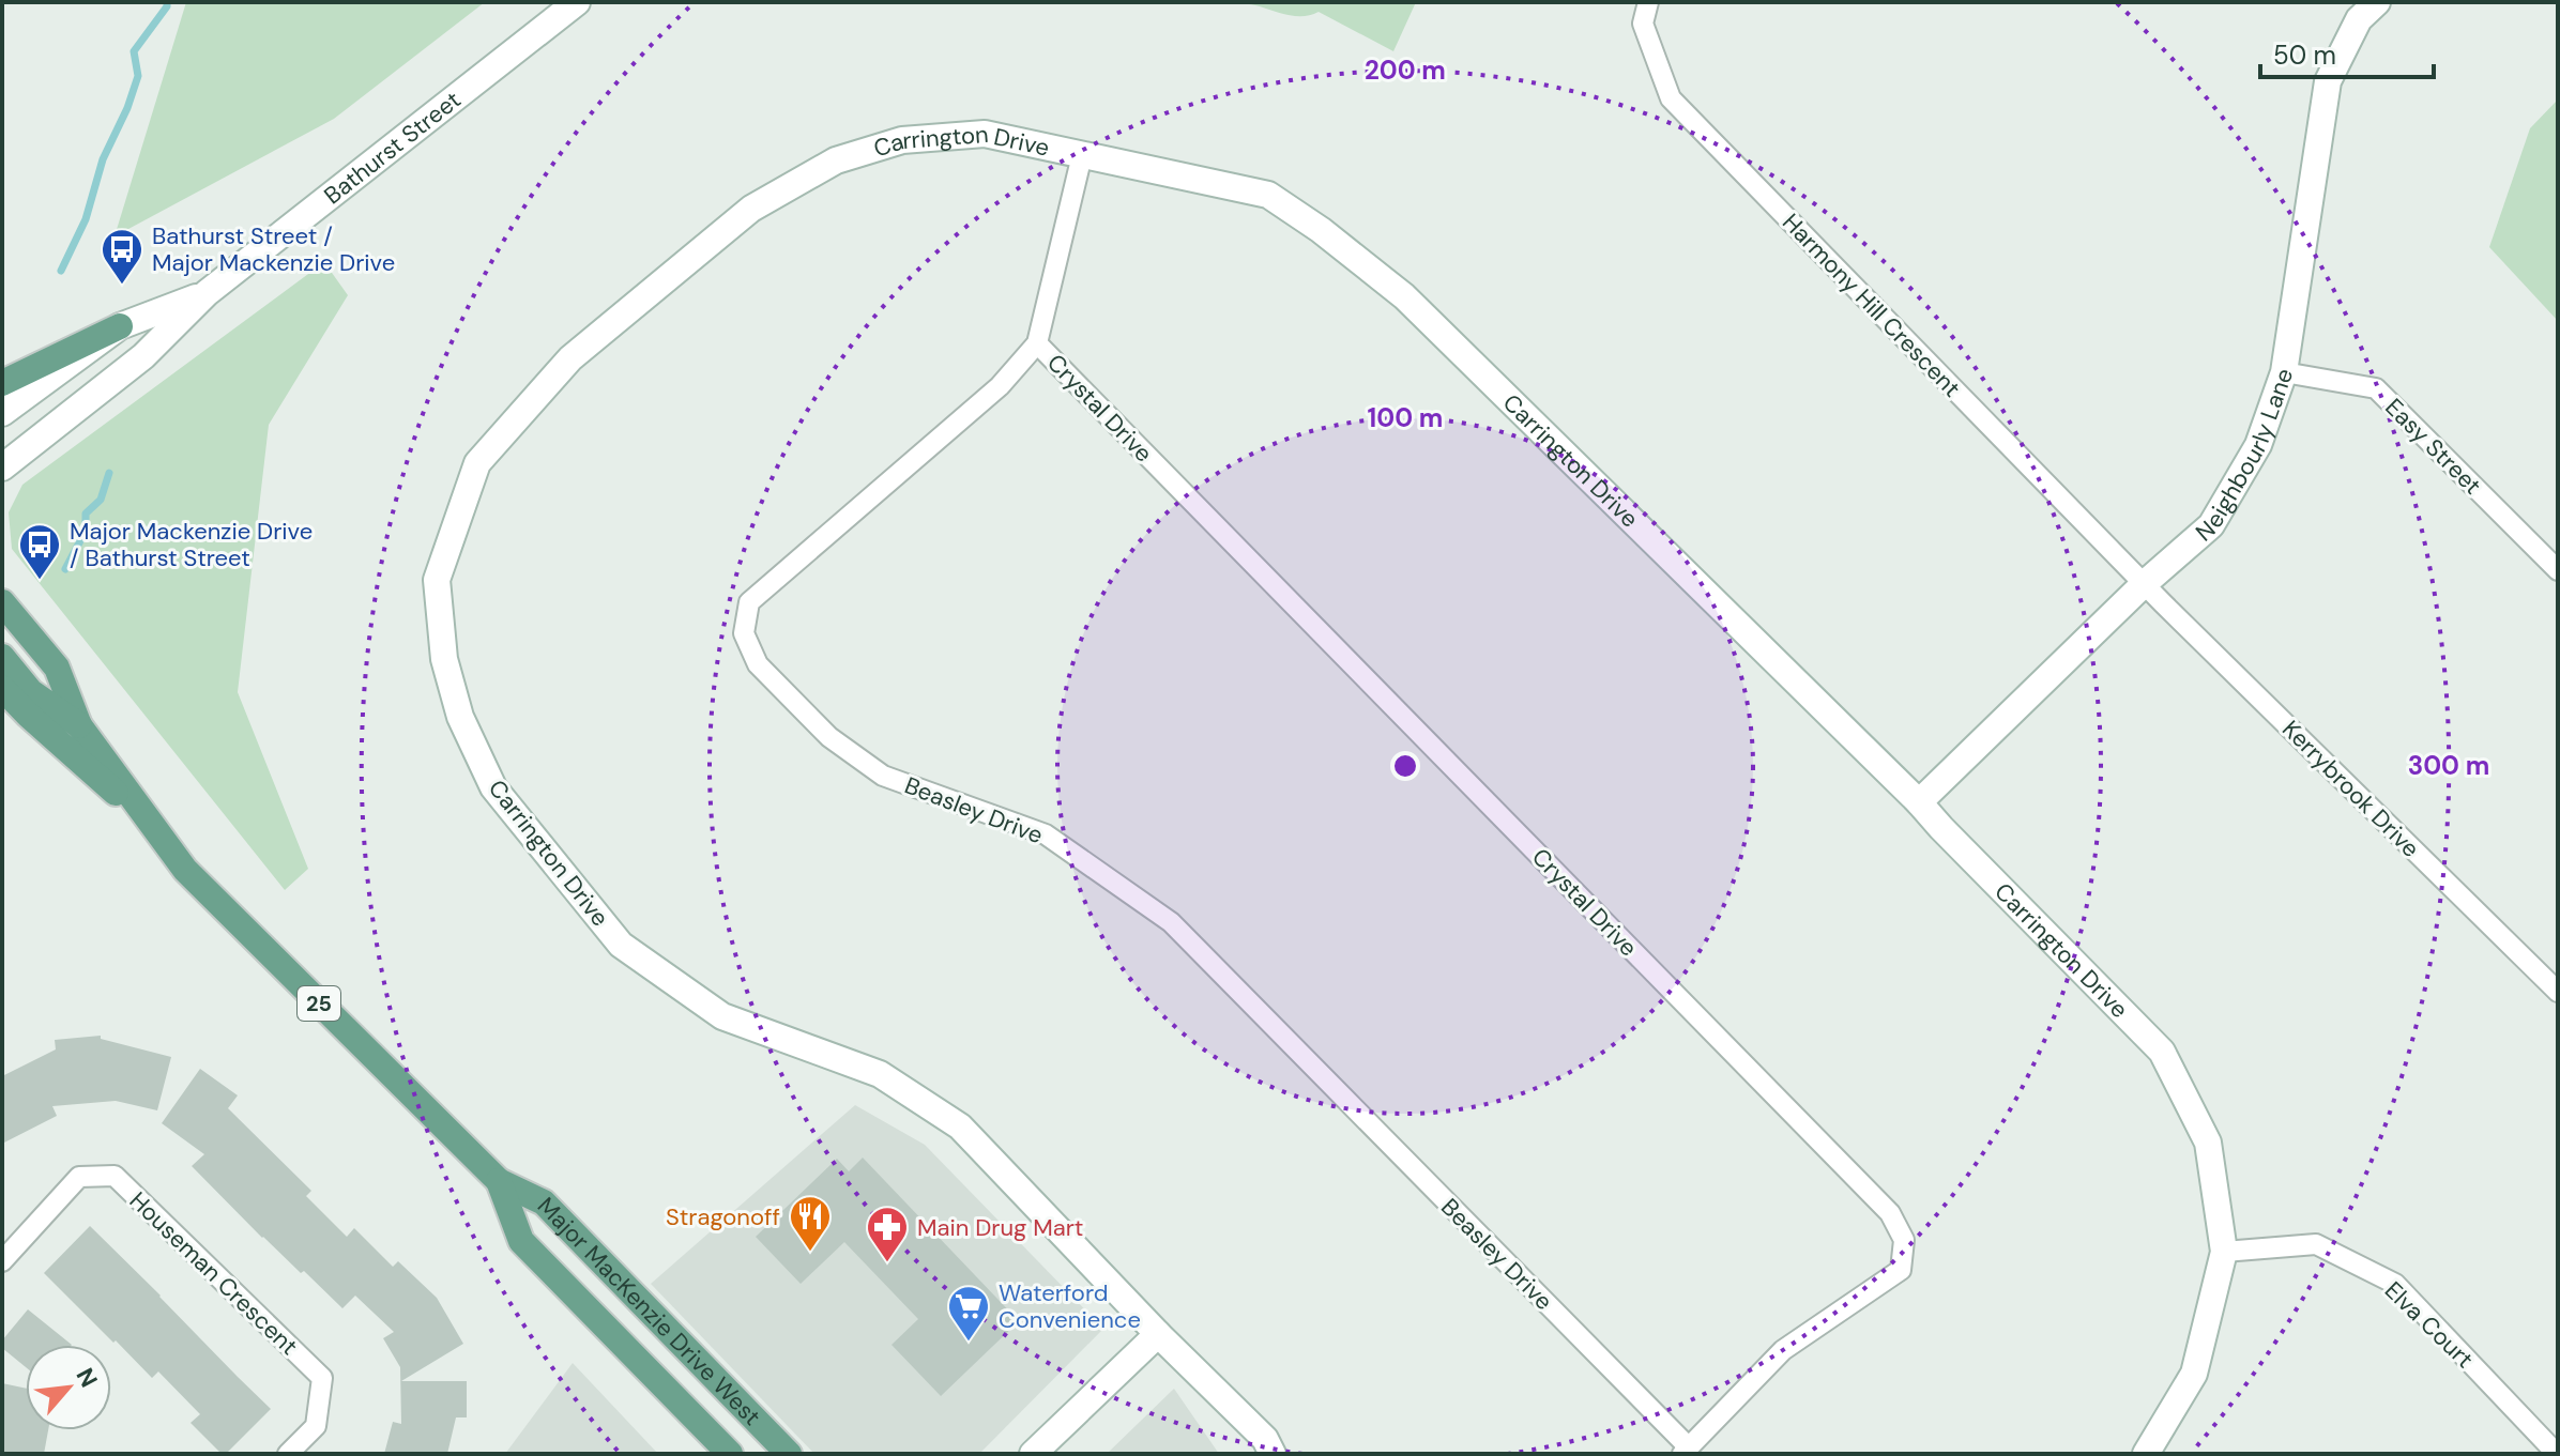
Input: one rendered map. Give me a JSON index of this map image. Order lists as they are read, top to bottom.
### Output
{
  "streets": {
    "main road": ["25", "Major MacKenzie Drive West"],
    "street": [
      "Bathurst Street",
      "Carrington Drive",
      "Harmony Hill Crescent",
      "Crystal Drive",
      "Easy Street",
      "Neighbourly Lane",
      "Kerrybrook Drive",
      "Beasley Drive",
      "Houseman Crescent",
      "Elva Court"
    ]
  },
  "crossings": [
    ["Carrington Drive", "Neighbourly Lane"],
    ["Carrington Drive", "Beasley Drive"],
    ["Carrington Drive", "Elva Court"],
    ["Harmony Hill Crescent", "Neighbourly Lane"],
    ["Harmony Hill Crescent", "Kerrybrook Drive"],
    ["Crystal Drive", "Beasley Drive"],
    ["Easy Street", "Neighbourly Lane"],
    ["Neighbourly Lane", "Kerrybrook Drive"]
  ],
  "places": {
    "bus stop": ["Bathurst Street / Major Mackenzie Drive", "Major Mackenzie Drive / Bathurst Street"],
    "restaurant": ["Stragonoff"],
    "pharmacy": ["Main Drug Mart"],
    "supermarket": ["Waterford Convenience"]
  },
  "scale_bar": "50 m",
  "north": "top right",
  "rings": ["200 m", "100 m", "300 m"]
}
